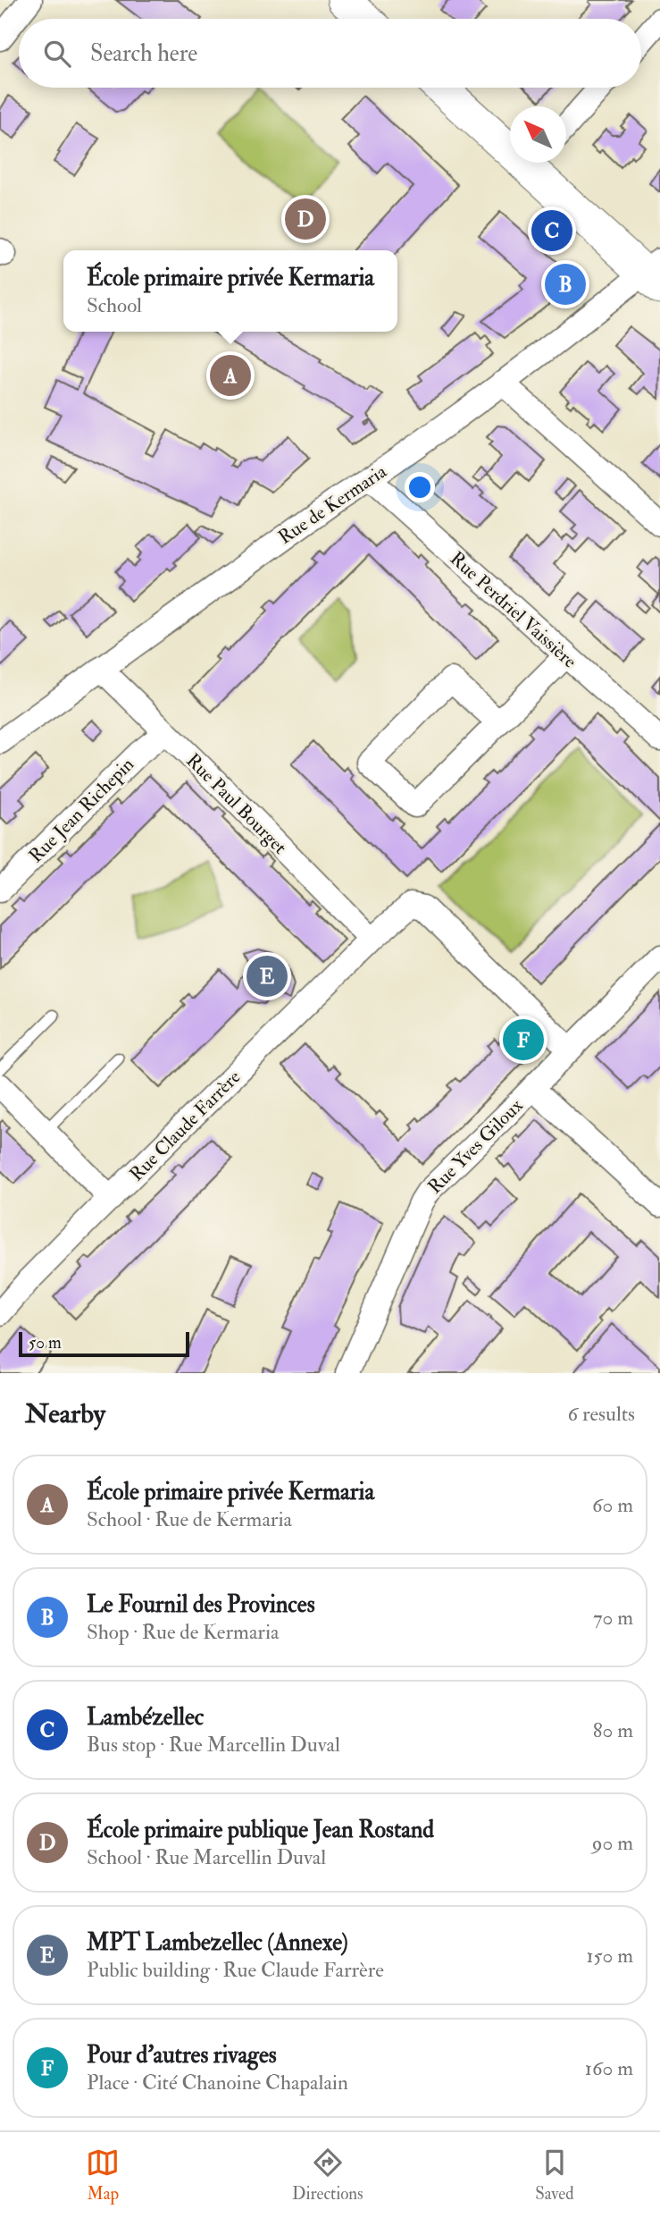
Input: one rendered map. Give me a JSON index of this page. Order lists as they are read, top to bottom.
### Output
{
  "streets": {
    "street": [
      "Rue de Kermaria",
      "Rue Perdriel Vaissière",
      "Rue Paul Bourget",
      "Rue Jean Richepin",
      "Rue Claude Farrère",
      "Rue Yves Giloux"
    ]
  },
  "crossings": [
    ["Rue de Kermaria", "Rue Perdriel Vaissière"],
    ["Rue de Kermaria", "Rue Paul Bourget"],
    ["Rue Paul Bourget", "Rue Jean Richepin"],
    ["Rue Paul Bourget", "Rue Claude Farrère"],
    ["Rue Claude Farrère", "Rue Yves Giloux"]
  ],
  "scale_bar": "50 m",
  "north": "top left",
  "page": {
    "search": "Search here",
    "pins": [
      "D",
      "C",
      "B",
      "A",
      "E",
      "F"
    ],
    "popup": ["École primaire privée Kermaria", "School"],
    "scale": "50 m",
    "heading": ["Nearby", "6 results"],
    "list": [
      {
        "mark": "A",
        "name": "École primaire privée Kermaria",
        "note": "School · Rue de Kermaria",
        "value": "60 m"
      },
      {
        "mark": "B",
        "name": "Le Fournil des Provinces",
        "note": "Shop · Rue de Kermaria",
        "value": "70 m"
      },
      {
        "mark": "C",
        "name": "Lambézellec",
        "note": "Bus stop · Rue Marcellin Duval",
        "value": "80 m"
      },
      {
        "mark": "D",
        "name": "École primaire publique Jean Rostand",
        "note": "School · Rue Marcellin Duval",
        "value": "90 m"
      },
      {
        "mark": "E",
        "name": "MPT Lambezellec (Annexe)",
        "note": "Public building · Rue Claude Farrère",
        "value": "150 m"
      },
      {
        "mark": "F",
        "name": "Pour d’autres rivages",
        "note": "Place · Cité Chanoine Chapalain",
        "value": "160 m"
      }
    ],
    "nav": ["Map", "Directions", "Saved"]
  }
}
